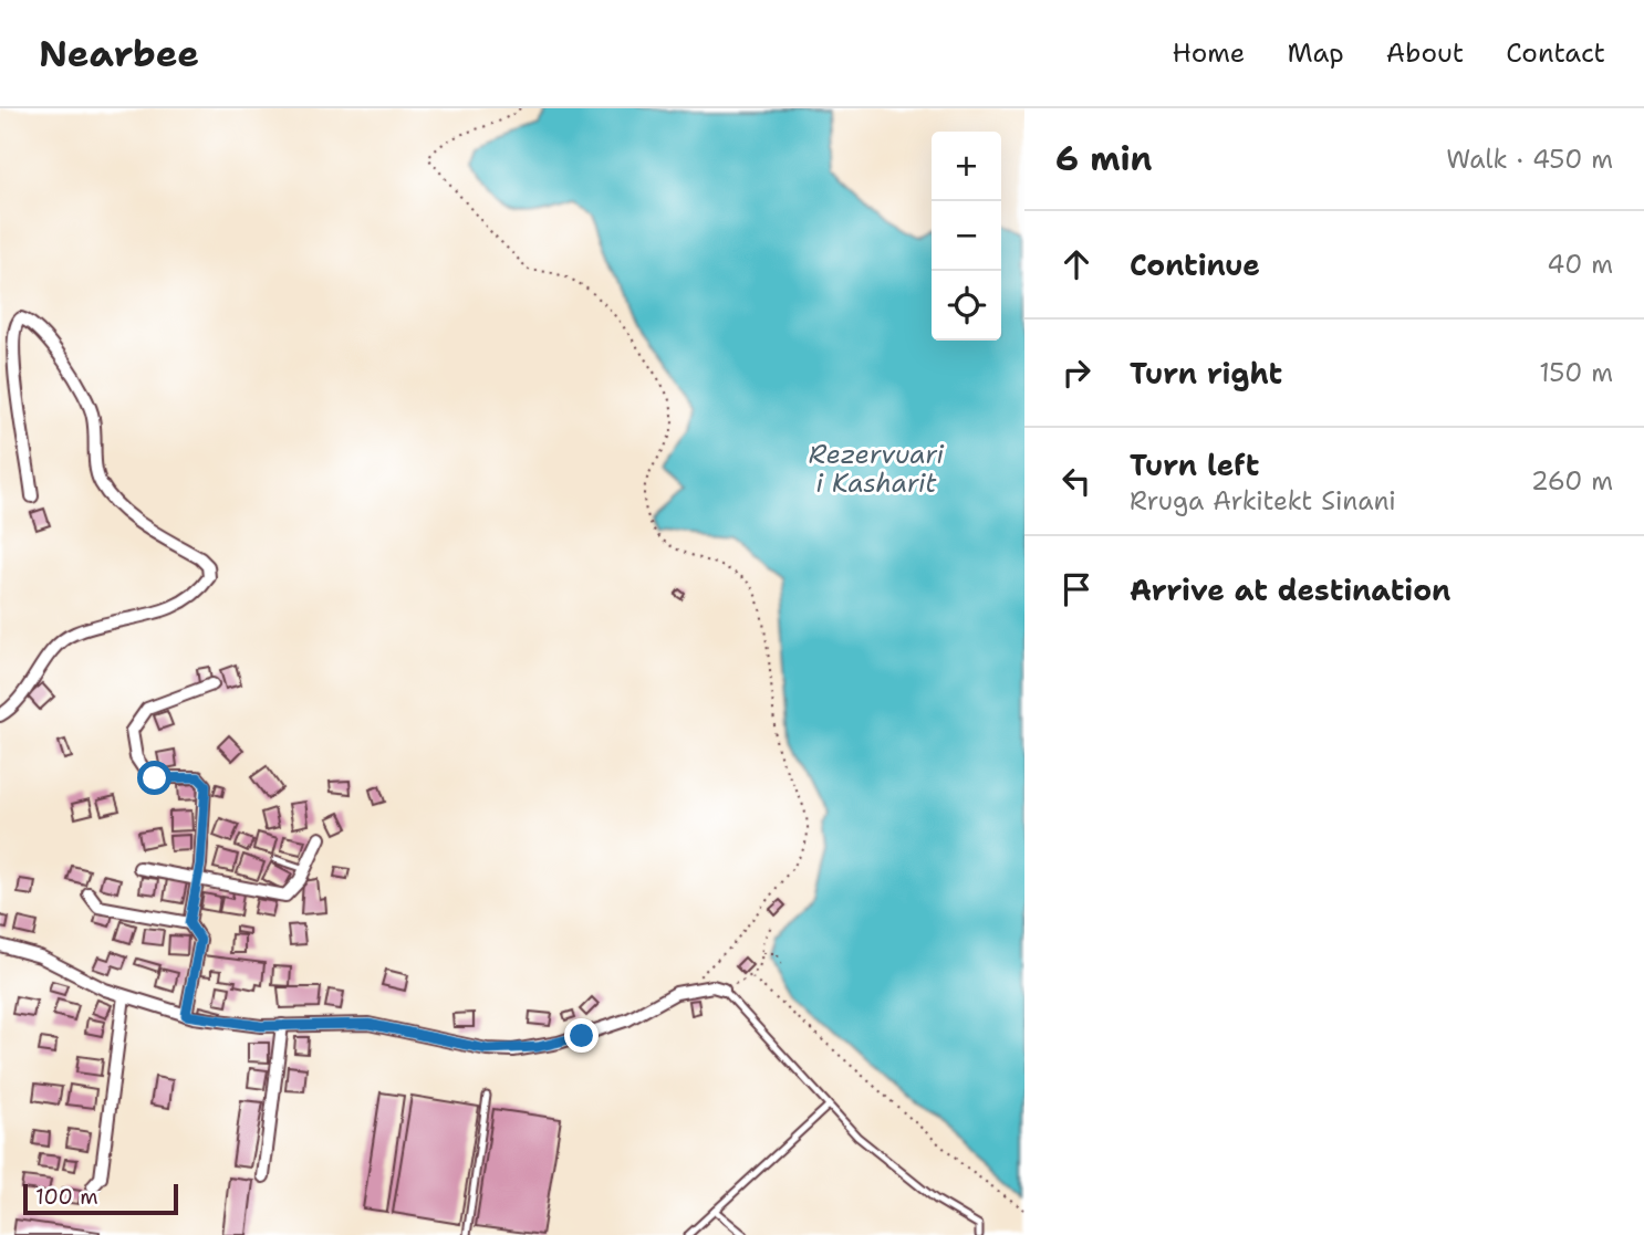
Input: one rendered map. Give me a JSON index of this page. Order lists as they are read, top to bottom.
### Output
{
  "water": ["Rezervuari i Kasharit"],
  "scale_bar": "100 m",
  "page": {
    "header": "Nearbee",
    "nav": [
      "Home",
      "Map",
      "About",
      "Contact"
    ],
    "heading": ["6 min", "Walk · 450 m"],
    "map_buttons": ["+", "−"],
    "list": [
      ["Continue", "40 m"],
      ["Turn right", "150 m"],
      ["Turn left", "Rruga Arkitekt Sinani", "260 m"],
      "Arrive at destination"
    ],
    "scale": "100 m"
  }
}
